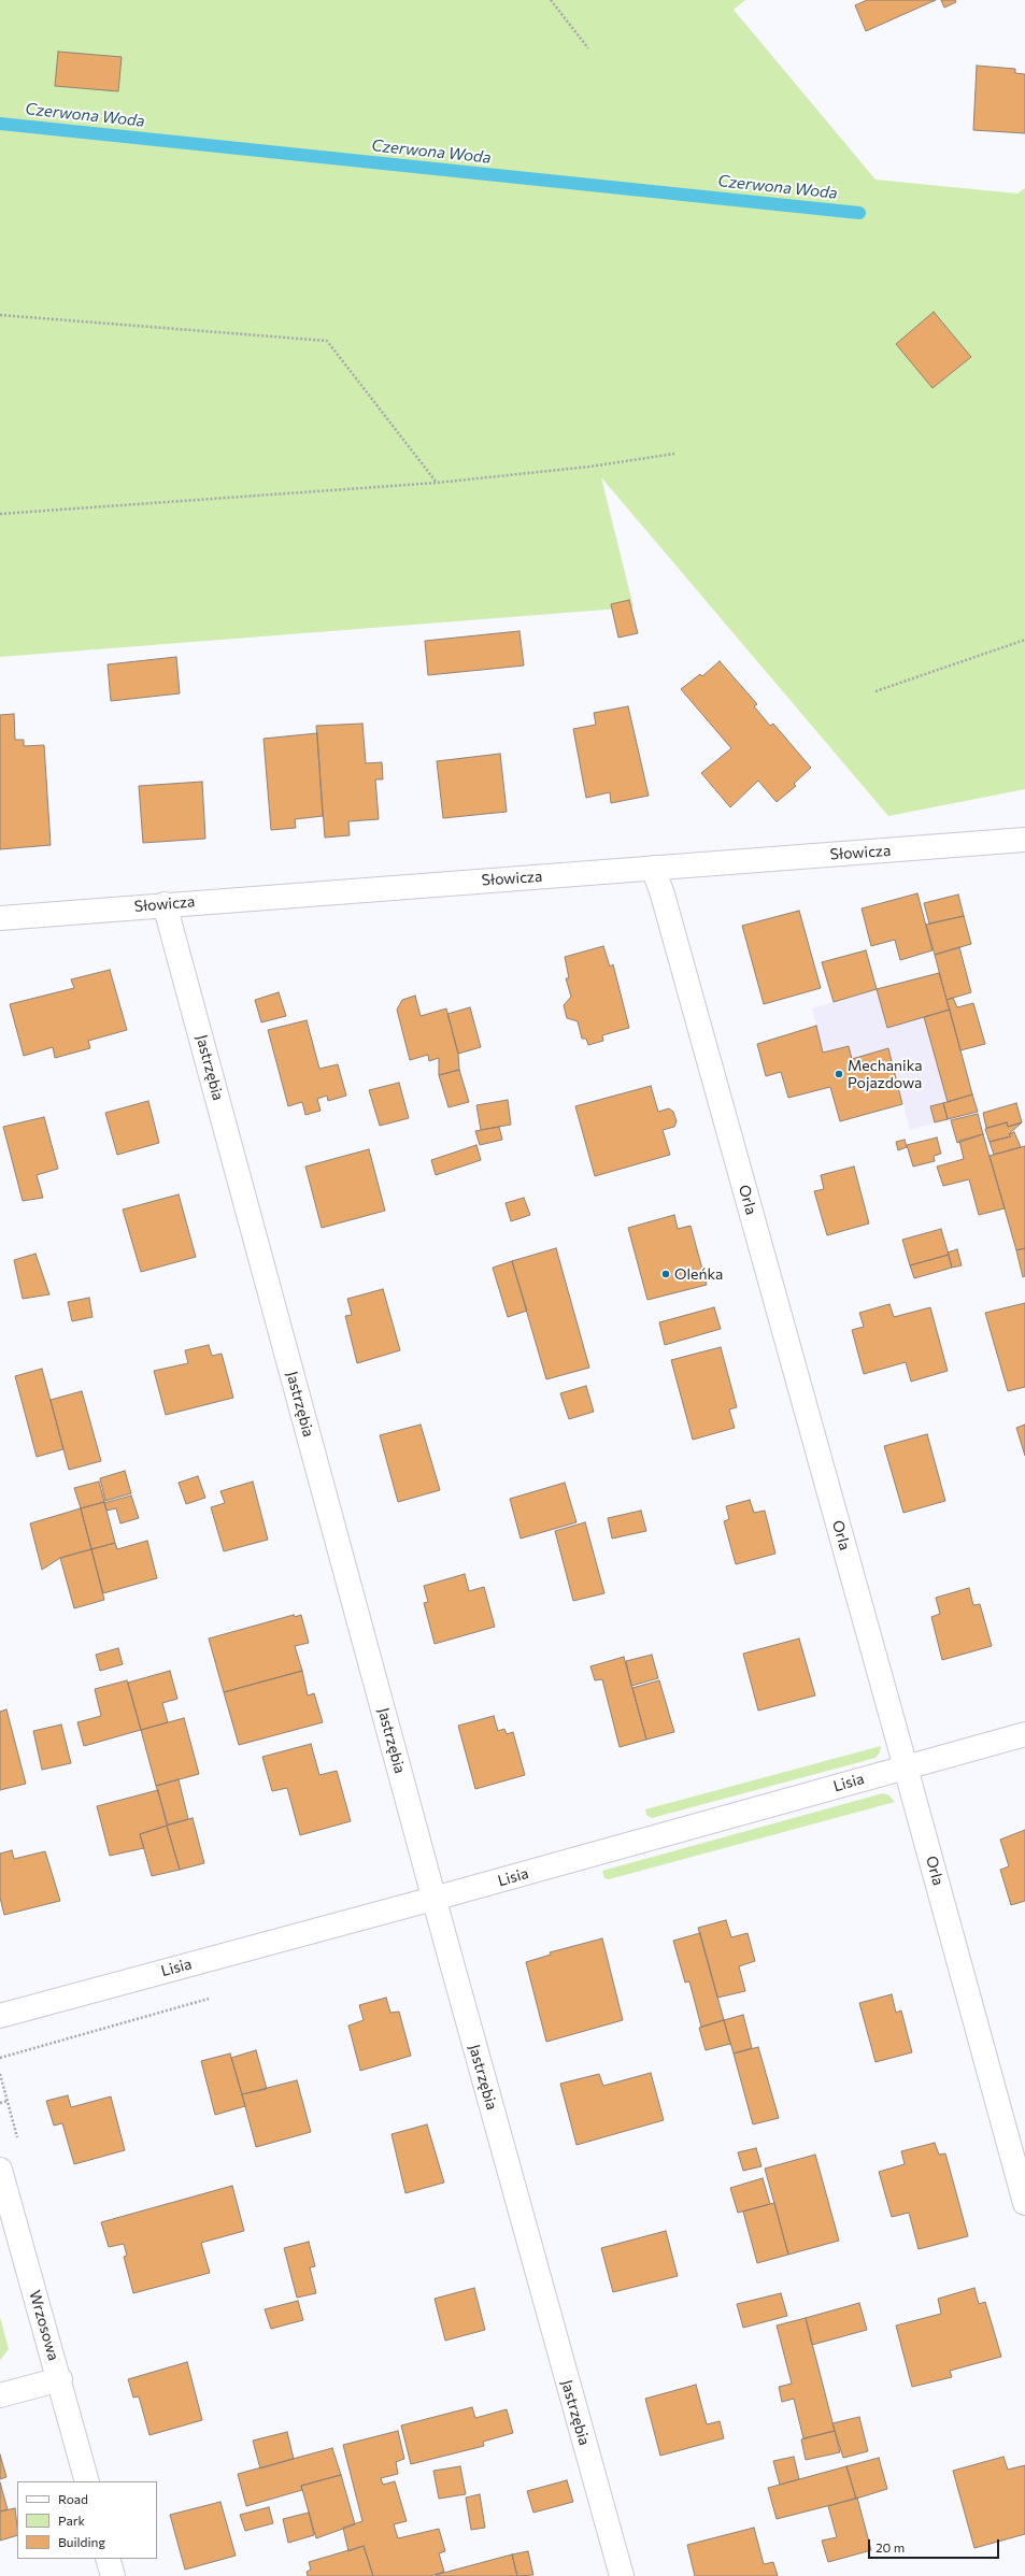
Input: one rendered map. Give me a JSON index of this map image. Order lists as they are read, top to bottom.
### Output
{
  "streets": {
    "street": [
      "Słowicza",
      "Jastrzębia",
      "Orla",
      "Lisia",
      "Wrzosowa"
    ]
  },
  "crossings": [
    ["Słowicza", "Jastrzębia"],
    ["Słowicza", "Orla"],
    ["Jastrzębia", "Lisia"],
    ["Orla", "Lisia"]
  ],
  "water": ["Czerwona Woda"],
  "places": ["Mechanika Pojazdowa", "Oleńka"],
  "legend": ["Road", "Park", "Building"],
  "scale_bar": "20 m"
}
